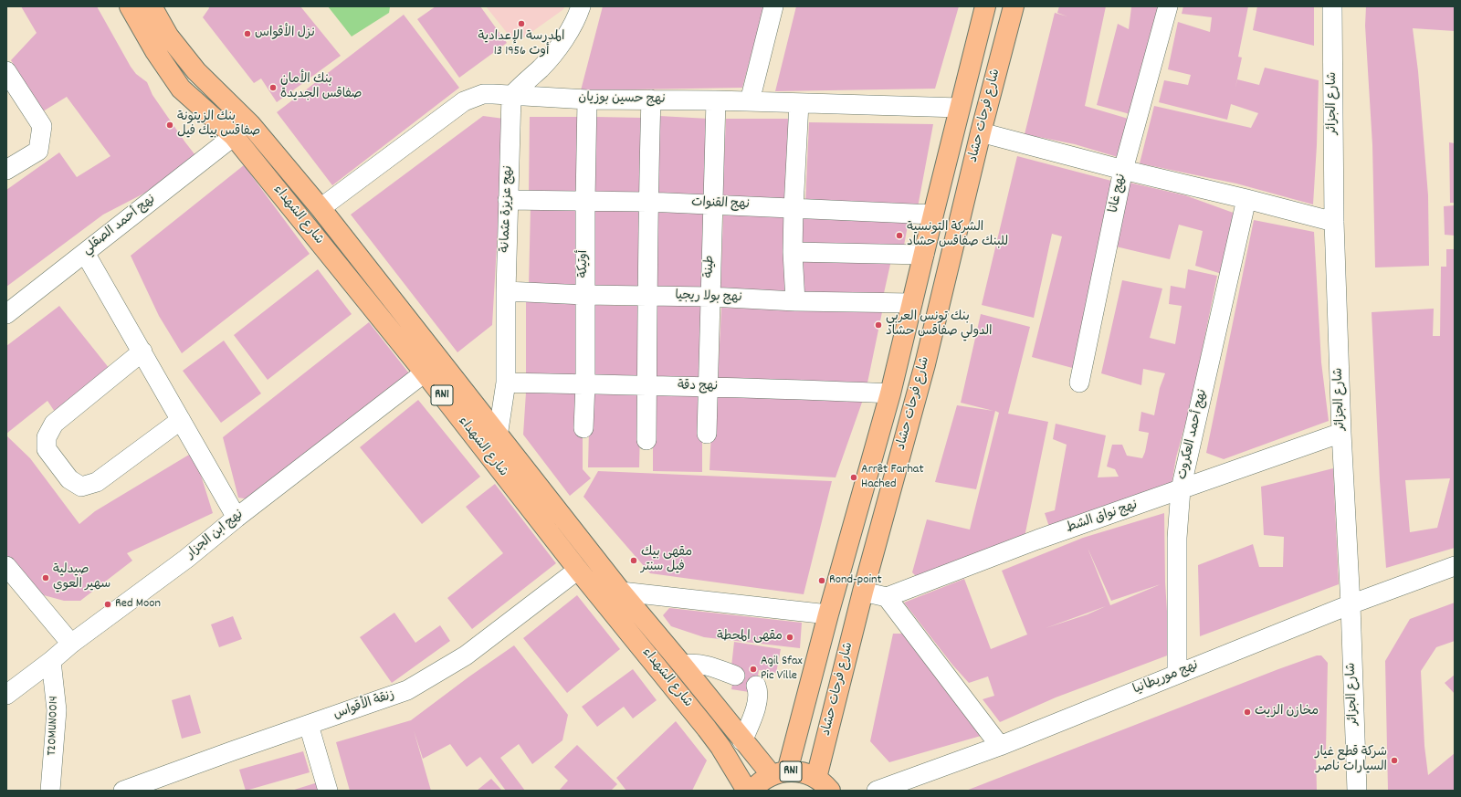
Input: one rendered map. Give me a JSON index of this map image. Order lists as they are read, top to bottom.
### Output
{
  "streets": {
    "main road": ["شارع فرحات حشاد", "شارع الشهداء", "RN1"],
    "street": [
      "نهج حسين بوزيان",
      "شارع الجزائر",
      "نهج غانا",
      "نهج القنوات",
      "نهج عزيزة عثمانة",
      "نهج أحمد الصقلي",
      "أوتيكة",
      "طينة",
      "نهج بولا ريجيا",
      "نهج دقة",
      "نهج أحمد العكروت",
      "نهج نواق الشط",
      "نهج ابن الجزار",
      "نهج موريطانيا",
      "زنقة الأقواس",
      "T20MUN0014"
    ]
  },
  "crossings": [
    ["نهج حسين بوزيان", "شارع فرحات حشاد"],
    ["نهج حسين بوزيان", "نهج عزيزة عثمانة"],
    ["نهج حسين بوزيان", "شارع الشهداء"],
    ["نهج حسين بوزيان", "أوتيكة"],
    ["نهج حسين بوزيان", "طينة"],
    ["شارع الجزائر", "نهج نواق الشط"],
    ["شارع الجزائر", "نهج موريطانيا"],
    ["شارع فرحات حشاد", "نهج القنوات"],
    ["شارع فرحات حشاد", "شارع الشهداء"],
    ["شارع فرحات حشاد", "نهج بولا ريجيا"],
    ["شارع فرحات حشاد", "نهج دقة"],
    ["شارع فرحات حشاد", "RN1"],
    ["نهج القنوات", "نهج عزيزة عثمانة"],
    ["نهج القنوات", "أوتيكة"],
    ["نهج القنوات", "طينة"],
    ["نهج عزيزة عثمانة", "شارع الشهداء"],
    ["نهج عزيزة عثمانة", "نهج بولا ريجيا"],
    ["نهج عزيزة عثمانة", "نهج دقة"],
    ["شارع الشهداء", "نهج أحمد الصقلي"],
    ["شارع الشهداء", "RN1"],
    ["شارع الشهداء", "نهج ابن الجزار"],
    ["شارع الشهداء", "زنقة الأقواس"],
    ["أوتيكة", "نهج بولا ريجيا"],
    ["أوتيكة", "نهج دقة"],
    ["طينة", "نهج بولا ريجيا"],
    ["طينة", "نهج دقة"],
    ["نهج أحمد العكروت", "نهج نواق الشط"],
    ["نهج أحمد العكروت", "نهج موريطانيا"],
    ["نهج ابن الجزار", "T20MUN0014"]
  ],
  "places": [
    "المدرسة الإعدادية 13 أوت 1956",
    "نزل الأقواس",
    "بنك الأمان صفاقس الجديدة",
    "بنك الزيتونة صفاقس بيك فيل",
    "الشركة التونسية للبنك صفاقس حشاد",
    "بنك تونس العربي الدولي صفاقس حشاد",
    "Arrêt Farhat Hached",
    "مقهى بيك فيل سنتر",
    "صيدلية سهير العوي",
    "Rond-point",
    "Red Moon",
    "مقهى المحطة",
    "Agil Sfax Pic Ville",
    "مخازن الزيت",
    "شركة قطع غيار السيارات ناصر"
  ]
}
